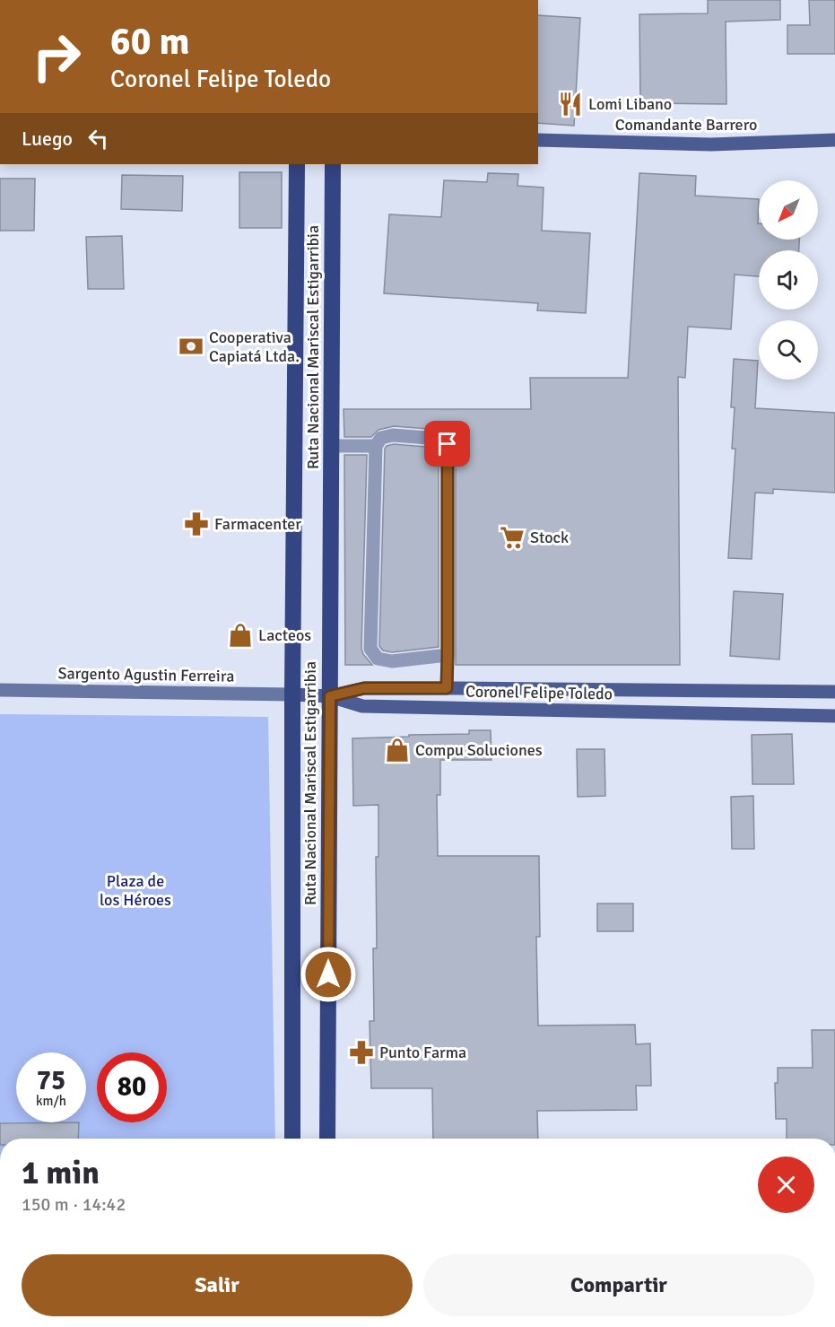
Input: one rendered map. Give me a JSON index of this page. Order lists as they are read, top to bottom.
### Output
{
  "streets": {
    "highway": ["Ruta Nacional Mariscal Estigarribia"],
    "main road": ["Comandante Barrero", "Sargento Agustin Ferreira", "Coronel Felipe Toledo"]
  },
  "crossings": [
    ["Ruta Nacional Mariscal Estigarribia", "Sargento Agustin Ferreira"],
    ["Ruta Nacional Mariscal Estigarribia", "Coronel Felipe Toledo"]
  ],
  "parks": ["Plaza de los Héroes"],
  "places": {
    "restaurant": ["Lomi Libano"],
    "bank": ["Cooperativa Capiatá Ltda."],
    "pharmacy": ["Farmacenter", "Punto Farma"],
    "supermarket": ["Stock"],
    "shop": ["Lacteos", "Compu Soluciones"]
  },
  "north": "bottom left",
  "page": {
    "turn": ["60 m", "Coronel Felipe Toledo"],
    "then": "Luego",
    "speed": "75 km/h",
    "limit": "80",
    "heading": ["1 min", "150 m · 14:42"],
    "buttons": ["Salir", "Compartir"]
  }
}
